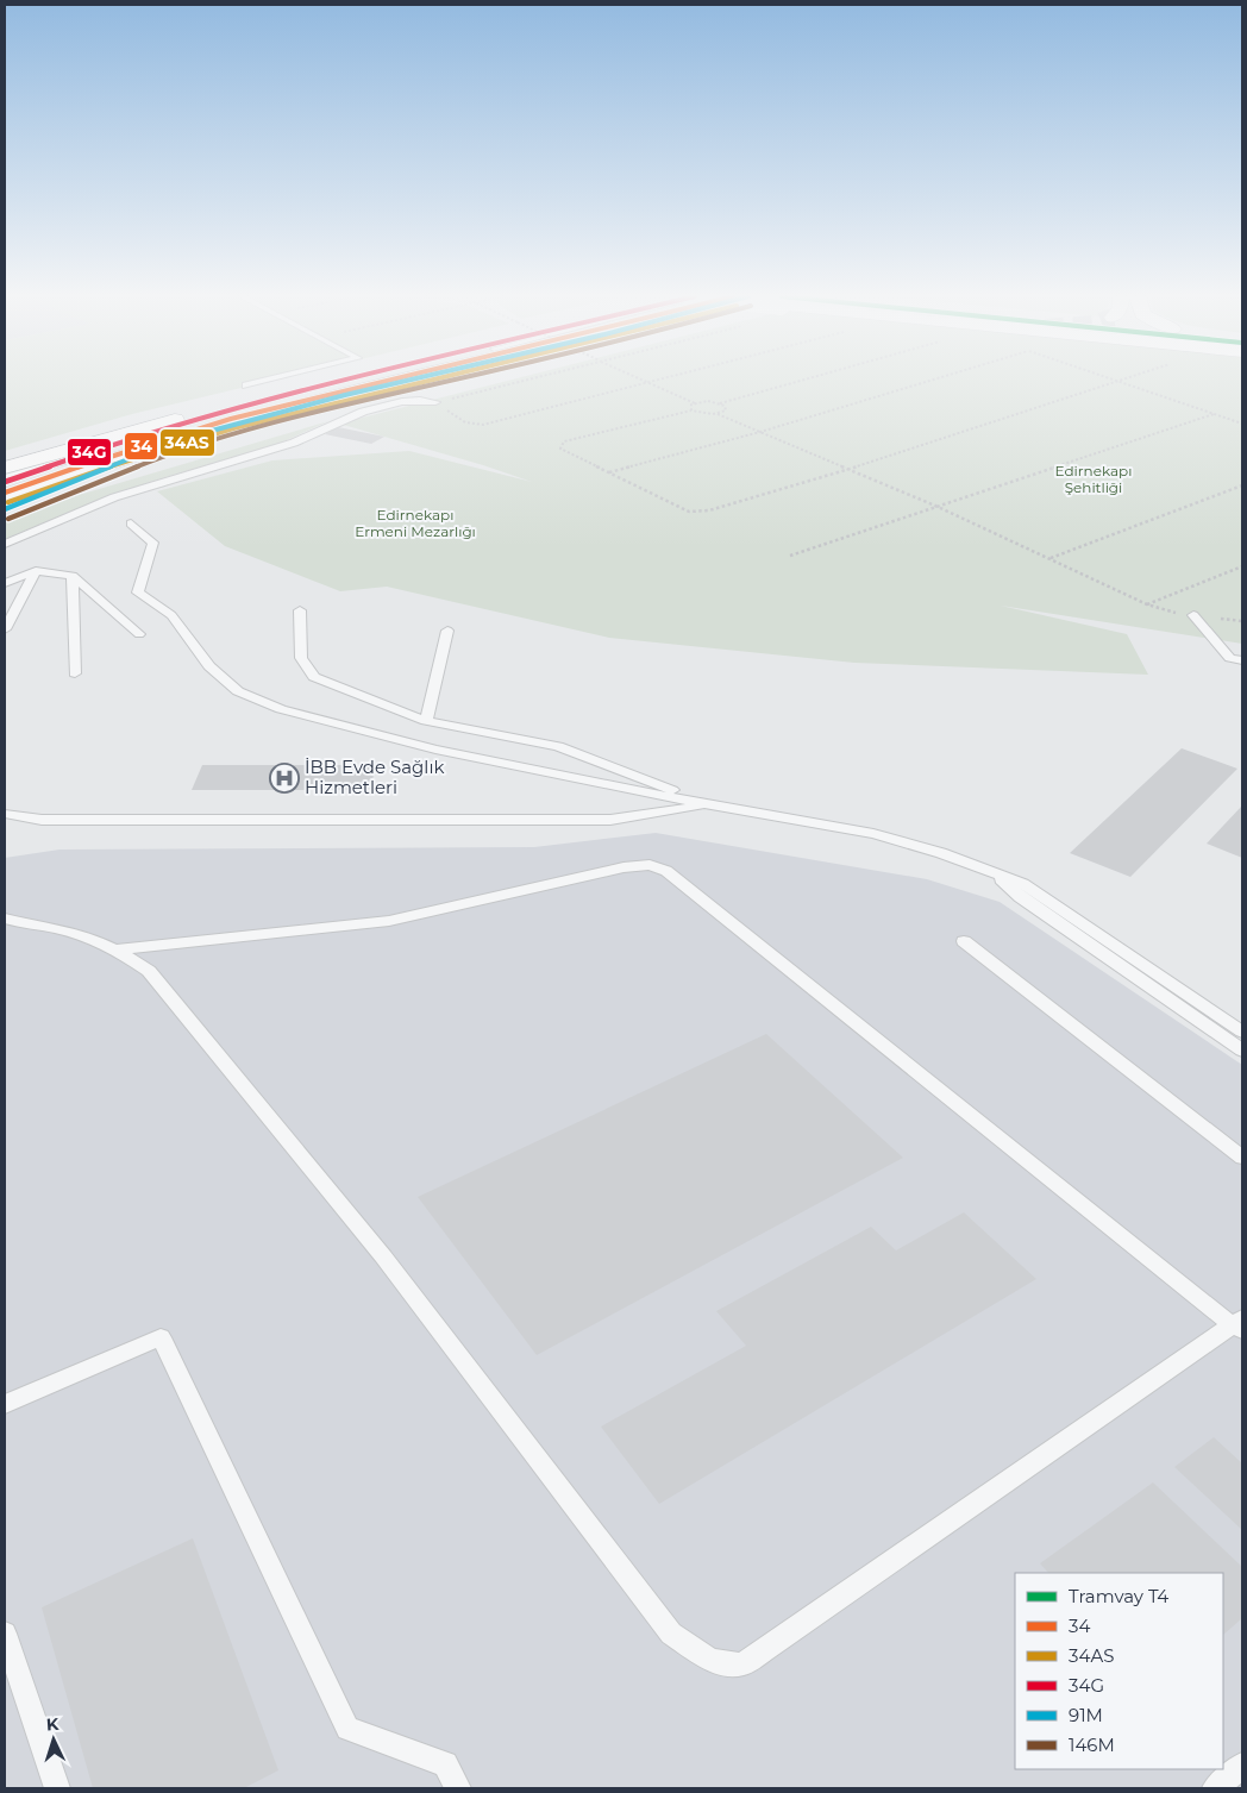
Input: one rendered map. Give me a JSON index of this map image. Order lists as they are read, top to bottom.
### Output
{
  "parks": ["Edirnekapı Şehitliği", "Edirnekapı Ermeni Mezarlığı"],
  "places": {
    "hospital": ["İBB Evde Sağlık Hizmetleri"]
  },
  "lines": [
    "transit line 34",
    "transit line 34AS",
    "transit line 34G",
    "transit line 91M",
    "transit line 146M"
  ],
  "legend": [
    "Tramvay T4",
    "34",
    "34AS",
    "34G",
    "91M",
    "146M"
  ],
  "north": "top"
}
